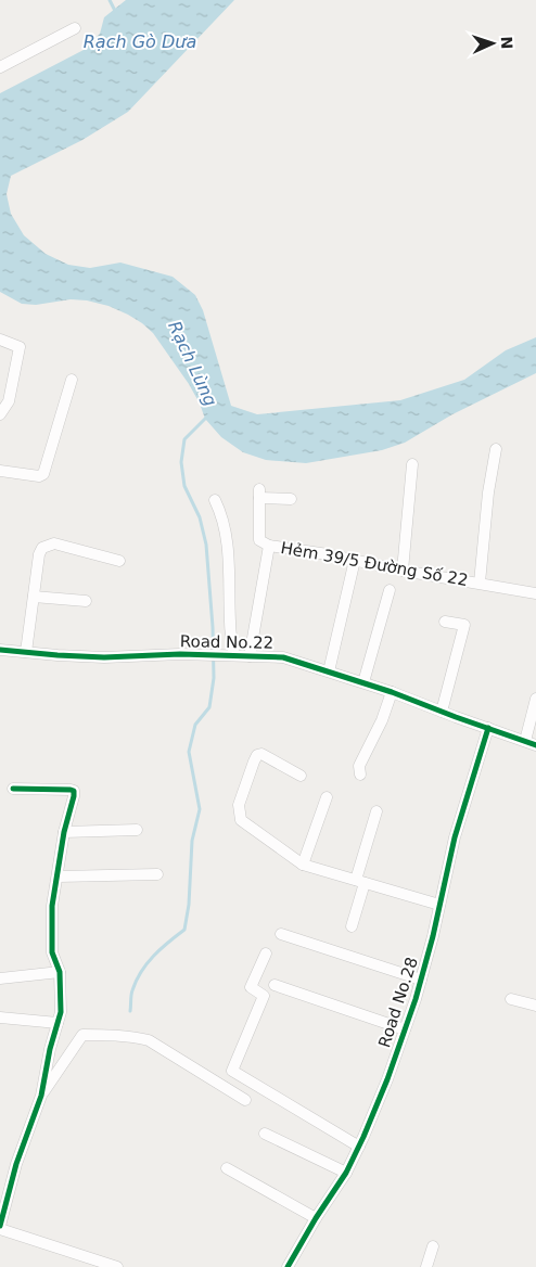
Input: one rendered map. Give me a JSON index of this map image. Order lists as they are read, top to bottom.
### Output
{
  "streets": {
    "street": ["Hẻm 39/5 Đường Số 22", "Road No.22", "Road No.28"]
  },
  "crossings": [
    ["Road No.22", "Road No.28"]
  ],
  "water": ["Rạch Gò Dưa", "Rạch Lùng"],
  "north": "right"
}
